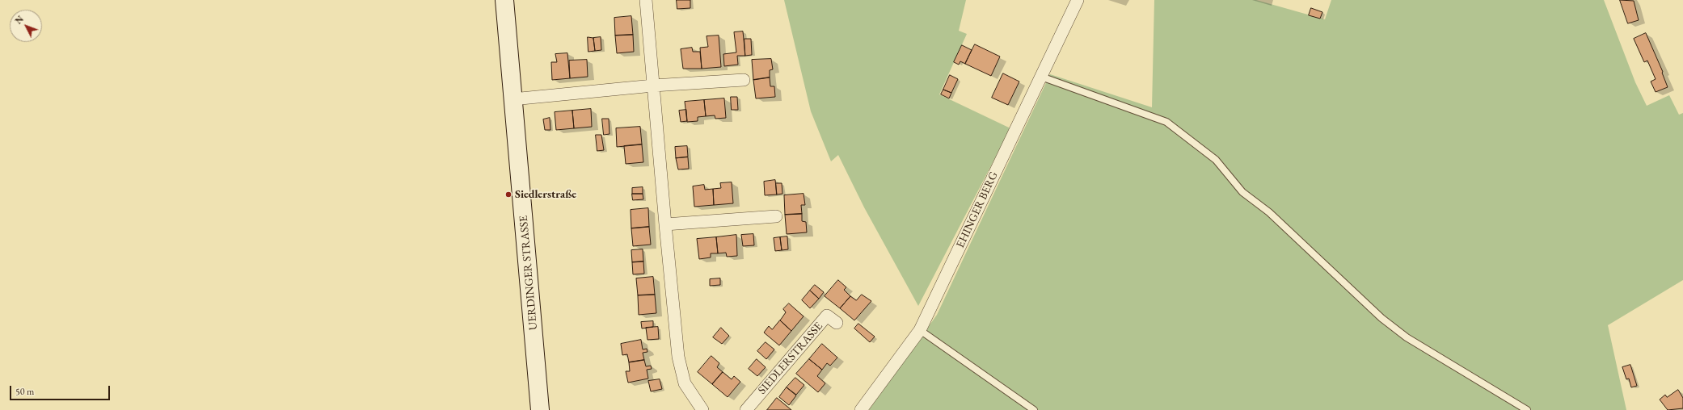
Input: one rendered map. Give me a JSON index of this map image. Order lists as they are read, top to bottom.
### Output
{
  "streets": {
    "main road": ["UERDINGER STRASSE"],
    "street": ["EHINGER BERG", "SIEDLERSTRASSE"]
  },
  "places": ["Siedlerstraße"],
  "scale_bar": "50 m",
  "north": "top left"
}
